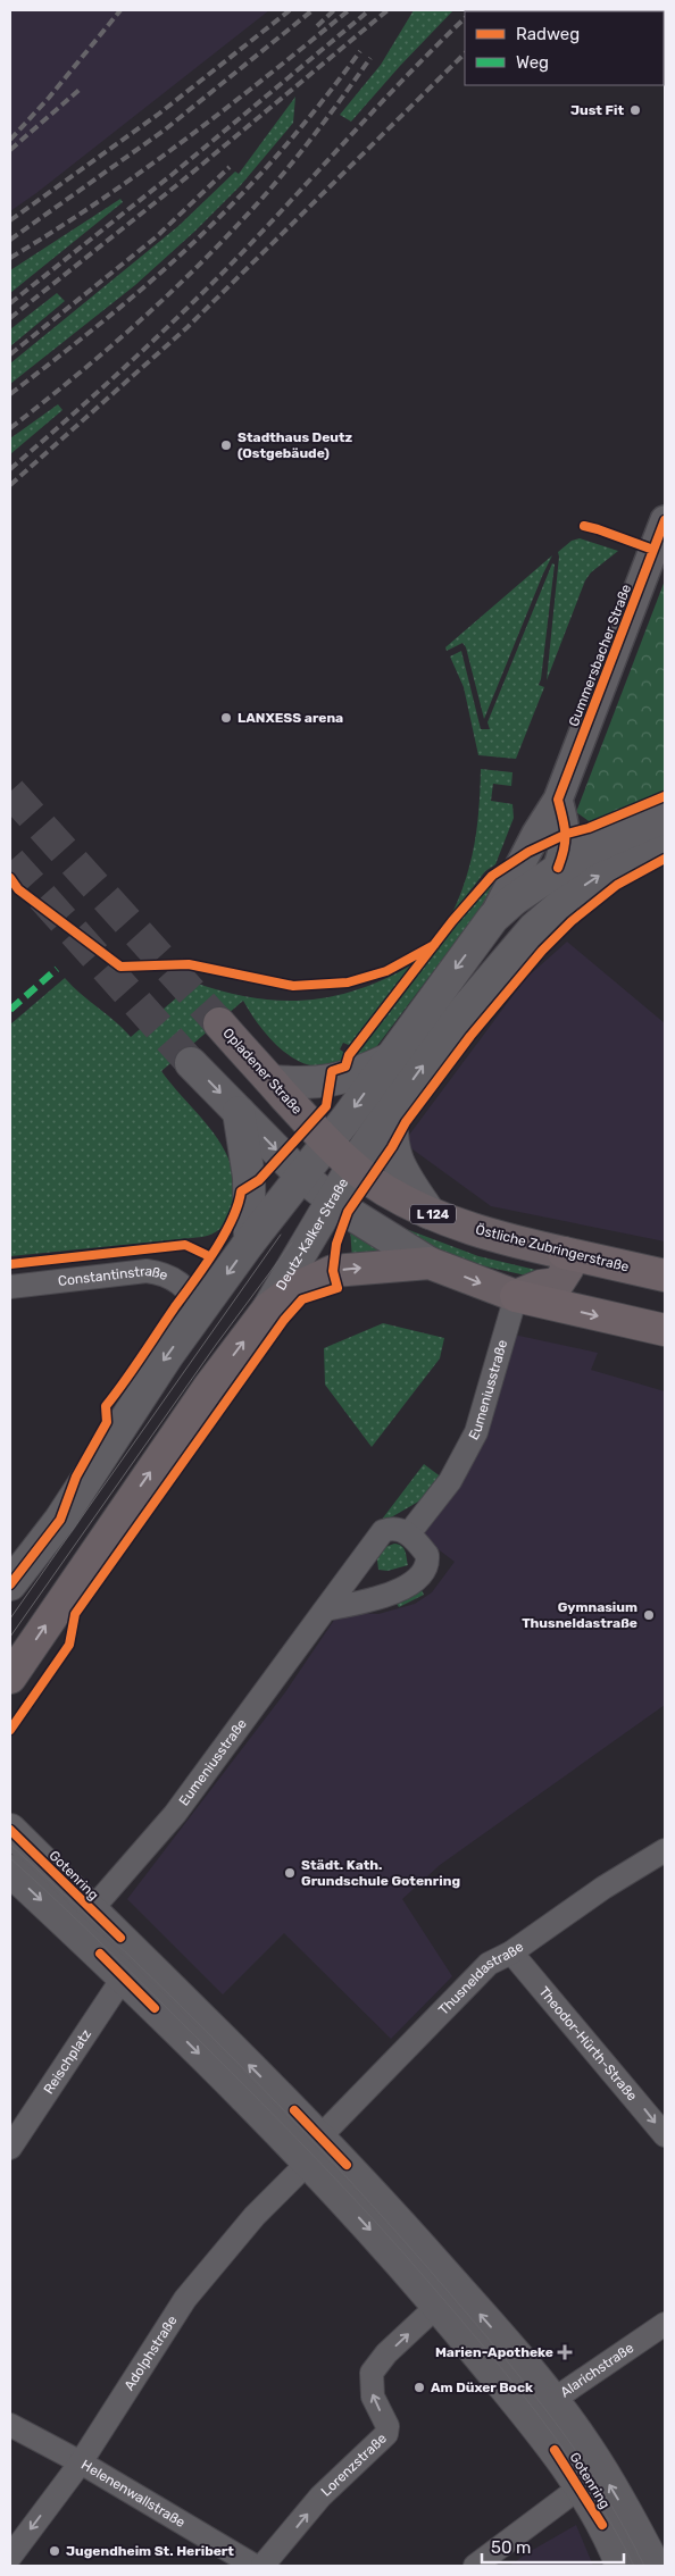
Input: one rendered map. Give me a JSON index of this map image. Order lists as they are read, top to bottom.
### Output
{
  "streets": {
    "highway": ["L 124", "Östliche Zubringerstraße"],
    "main road": ["Opladener Straße", "Deutz-Kalker Straße", "Gotenring"],
    "street": [
      "Gummersbacher Straße",
      "Constantinstraße",
      "Eumeniusstraße",
      "Thusneldastraße",
      "Theodor-Hürth-Straße",
      "Reischplatz",
      "Adolphstraße",
      "Alarichstraße",
      "Lorenzstraße",
      "Helenenwallstraße"
    ]
  },
  "crossings": [
    ["Opladener Straße", "Östliche Zubringerstraße"],
    ["Deutz-Kalker Straße", "Östliche Zubringerstraße"],
    ["Eumeniusstraße", "Gotenring"],
    ["Gotenring", "Thusneldastraße"],
    ["Gotenring", "Reischplatz"],
    ["Gotenring", "Adolphstraße"],
    ["Gotenring", "Alarichstraße"],
    ["Gotenring", "Lorenzstraße"],
    ["Thusneldastraße", "Theodor-Hürth-Straße"],
    ["Thusneldastraße", "Adolphstraße"],
    ["Adolphstraße", "Helenenwallstraße"]
  ],
  "one_way": ["Theodor-Hürth-Straße"],
  "places": {
    "other": [
      "Just Fit",
      "Stadthaus Deutz (Ostgebäude)",
      "LANXESS arena",
      "Gymnasium Thusneldastraße",
      "Städt. Kath. Grundschule Gotenring",
      "Am Düxer Bock",
      "Jugendheim St. Heribert"
    ],
    "health": ["Marien-Apotheke"]
  },
  "legend": ["Radweg", "Weg"],
  "scale_bar": "50 m"
}
